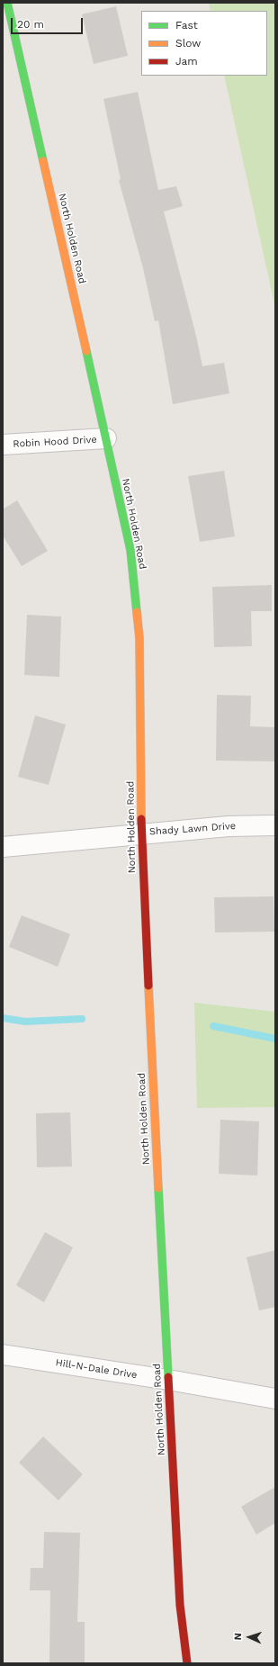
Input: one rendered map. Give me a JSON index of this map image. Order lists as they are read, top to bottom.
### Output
{
  "streets": {
    "main road": ["North Holden Road"],
    "street": ["Robin Hood Drive", "Shady Lawn Drive", "Hill-N-Dale Drive"]
  },
  "crossings": [
    ["North Holden Road", "Robin Hood Drive"],
    ["North Holden Road", "Shady Lawn Drive"],
    ["North Holden Road", "Hill-N-Dale Drive"]
  ],
  "legend": ["Fast", "Slow", "Jam"],
  "scale_bar": "20 m",
  "north": "left"
}
